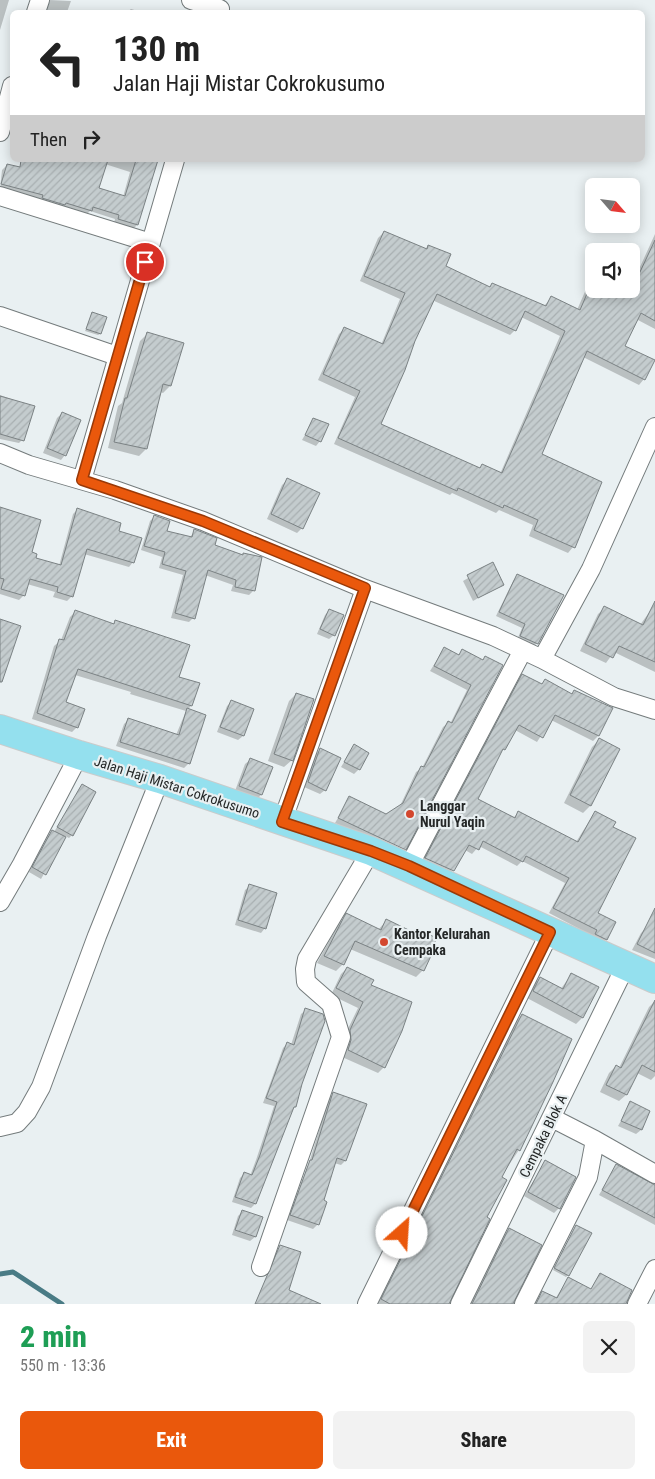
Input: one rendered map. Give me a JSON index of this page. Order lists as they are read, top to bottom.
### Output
{
  "streets": {
    "main road": ["Jalan Haji Mistar Cokrokusumo"],
    "street": ["Cempaka Blok A"]
  },
  "crossings": [
    ["Jalan Haji Mistar Cokrokusumo", "Cempaka Blok A"]
  ],
  "places": ["Langgar Nurul Yaqin", "Kantor Kelurahan Cempaka"],
  "north": "bottom right",
  "page": {
    "turn": ["130 m", "Jalan Haji Mistar Cokrokusumo"],
    "then": "Then",
    "heading": ["2 min", "550 m · 13:36"],
    "buttons": ["Exit", "Share"]
  }
}
